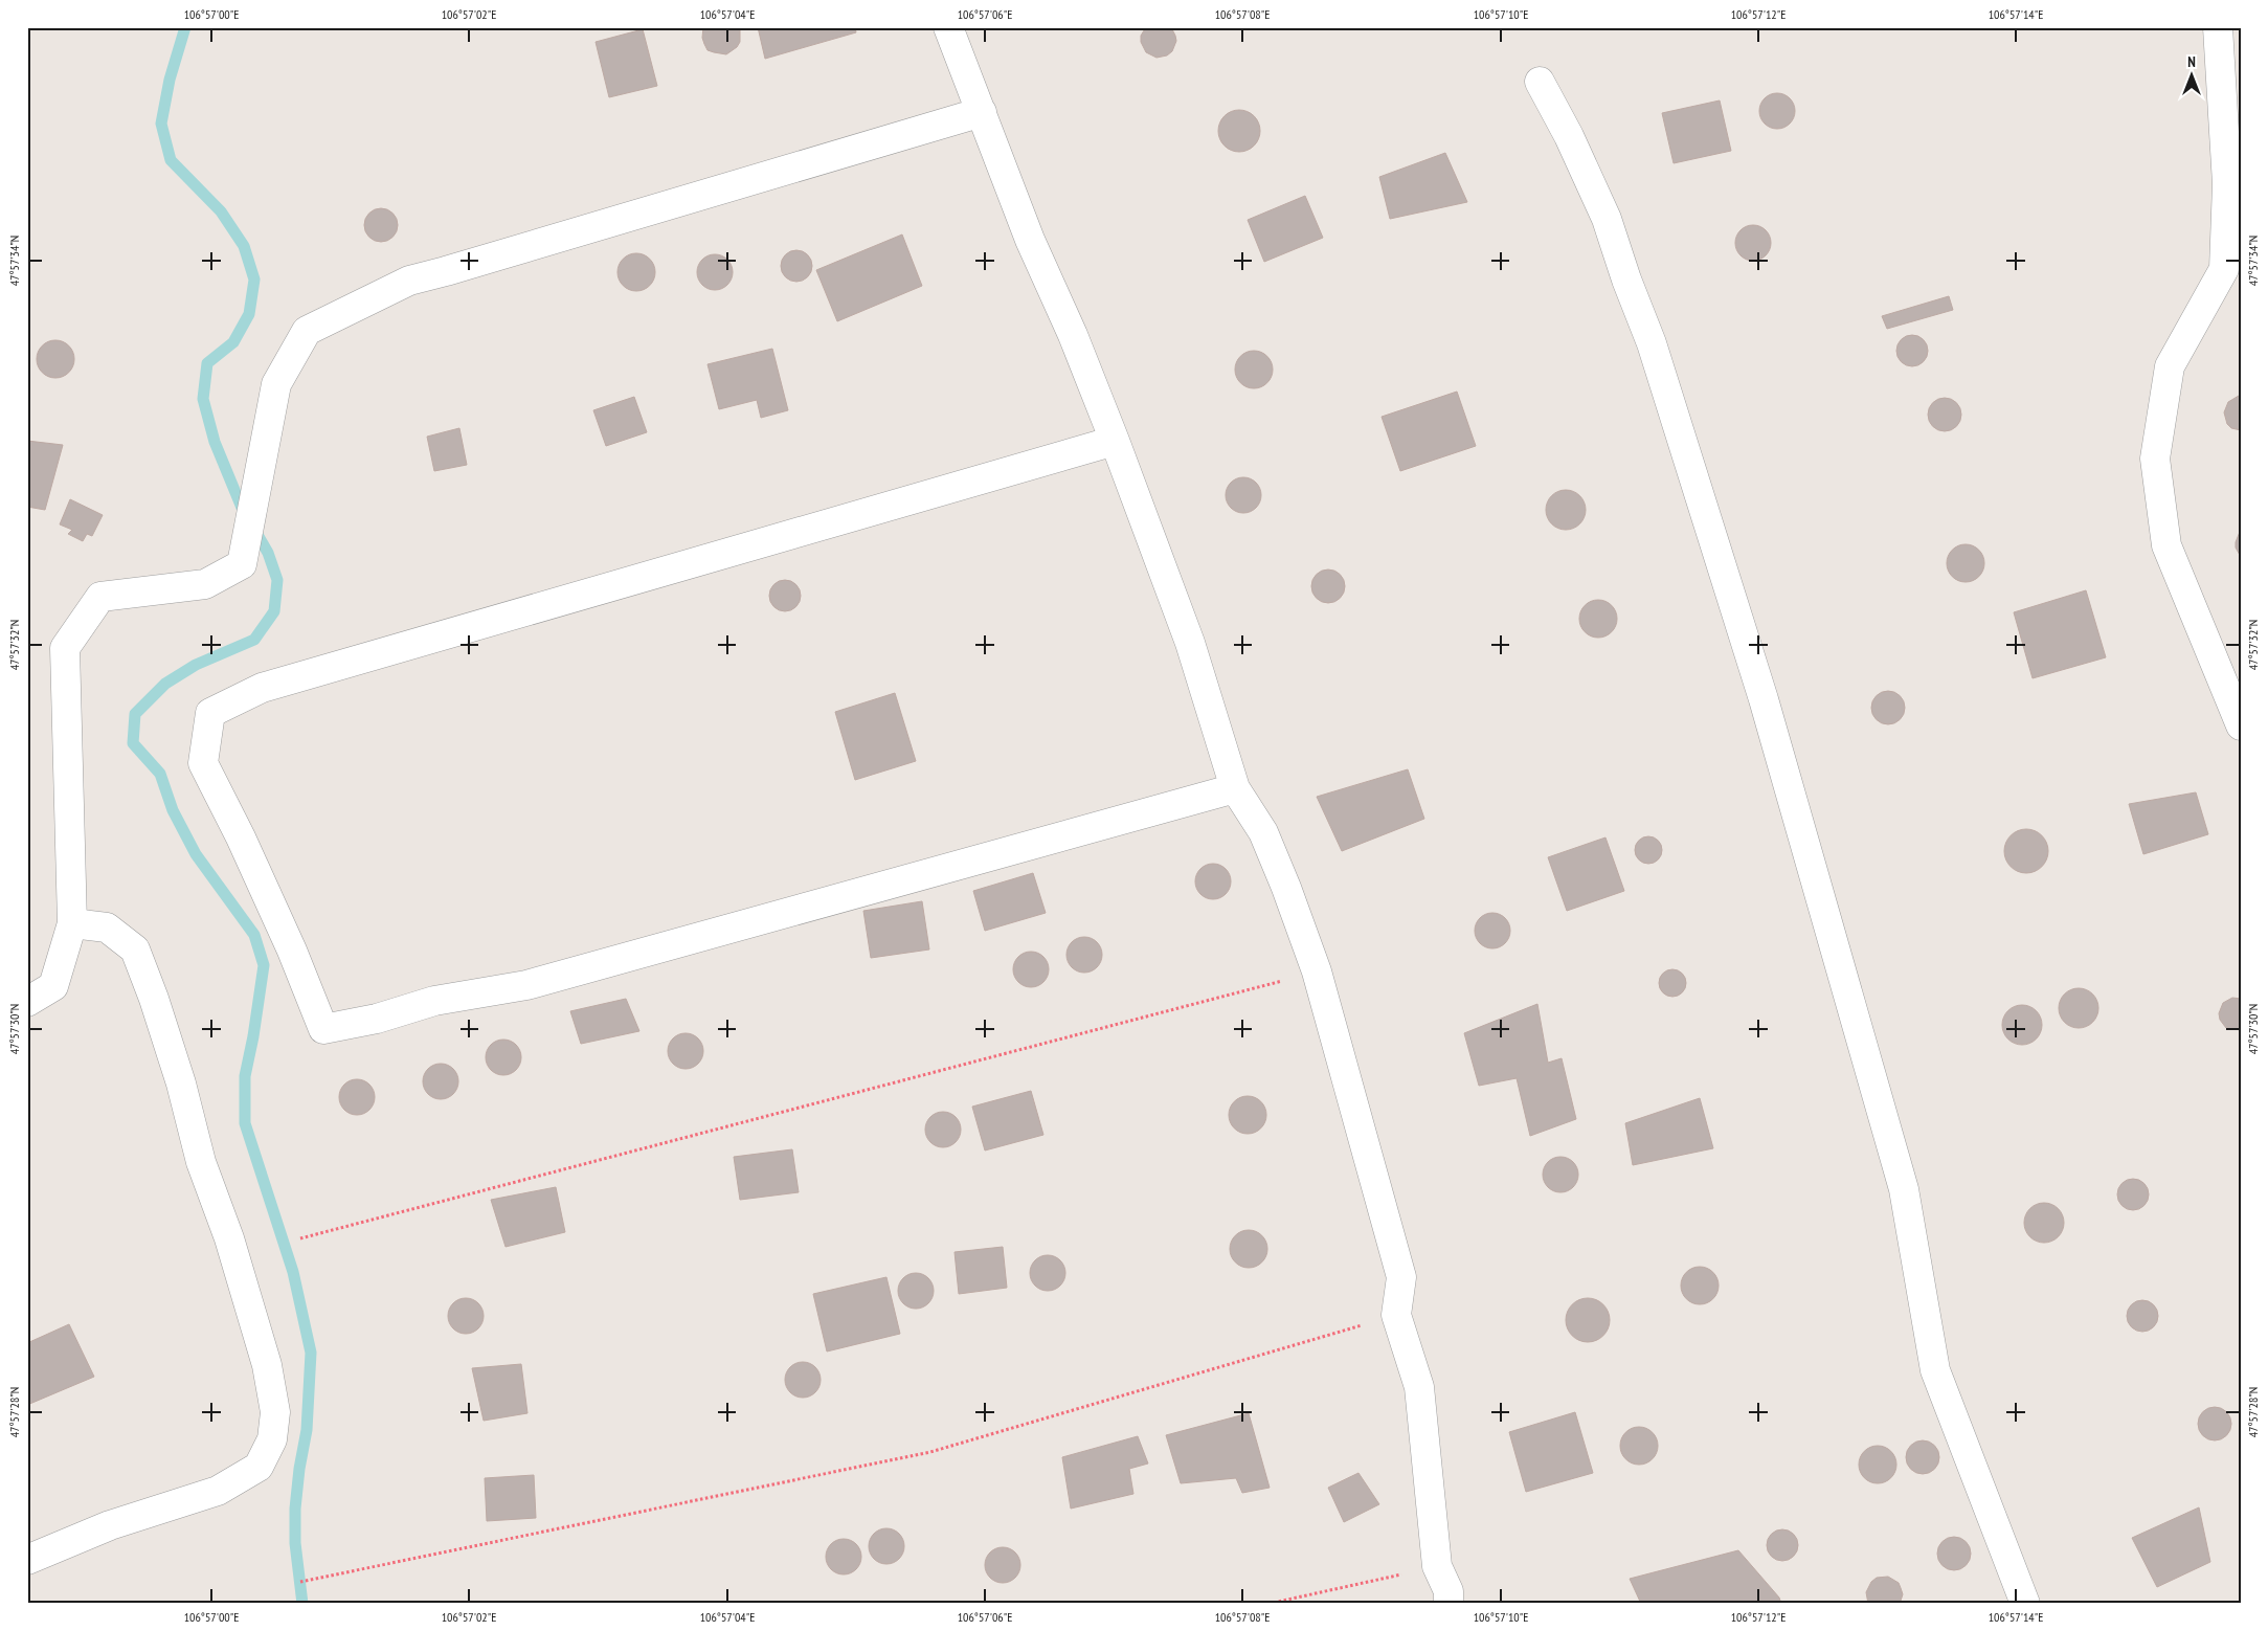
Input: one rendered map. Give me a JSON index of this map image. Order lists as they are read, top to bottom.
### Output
{
  "north": "top",
  "coordinates": [
    "106°57'00\"E",
    "106°57'02\"E",
    "106°57'04\"E",
    "106°57'06\"E",
    "106°57'08\"E",
    "106°57'10\"E",
    "106°57'12\"E",
    "106°57'14\"E",
    "47°57'34\"N",
    "47°57'32\"N",
    "47°57'30\"N",
    "47°57'28\"N"
  ]
}
